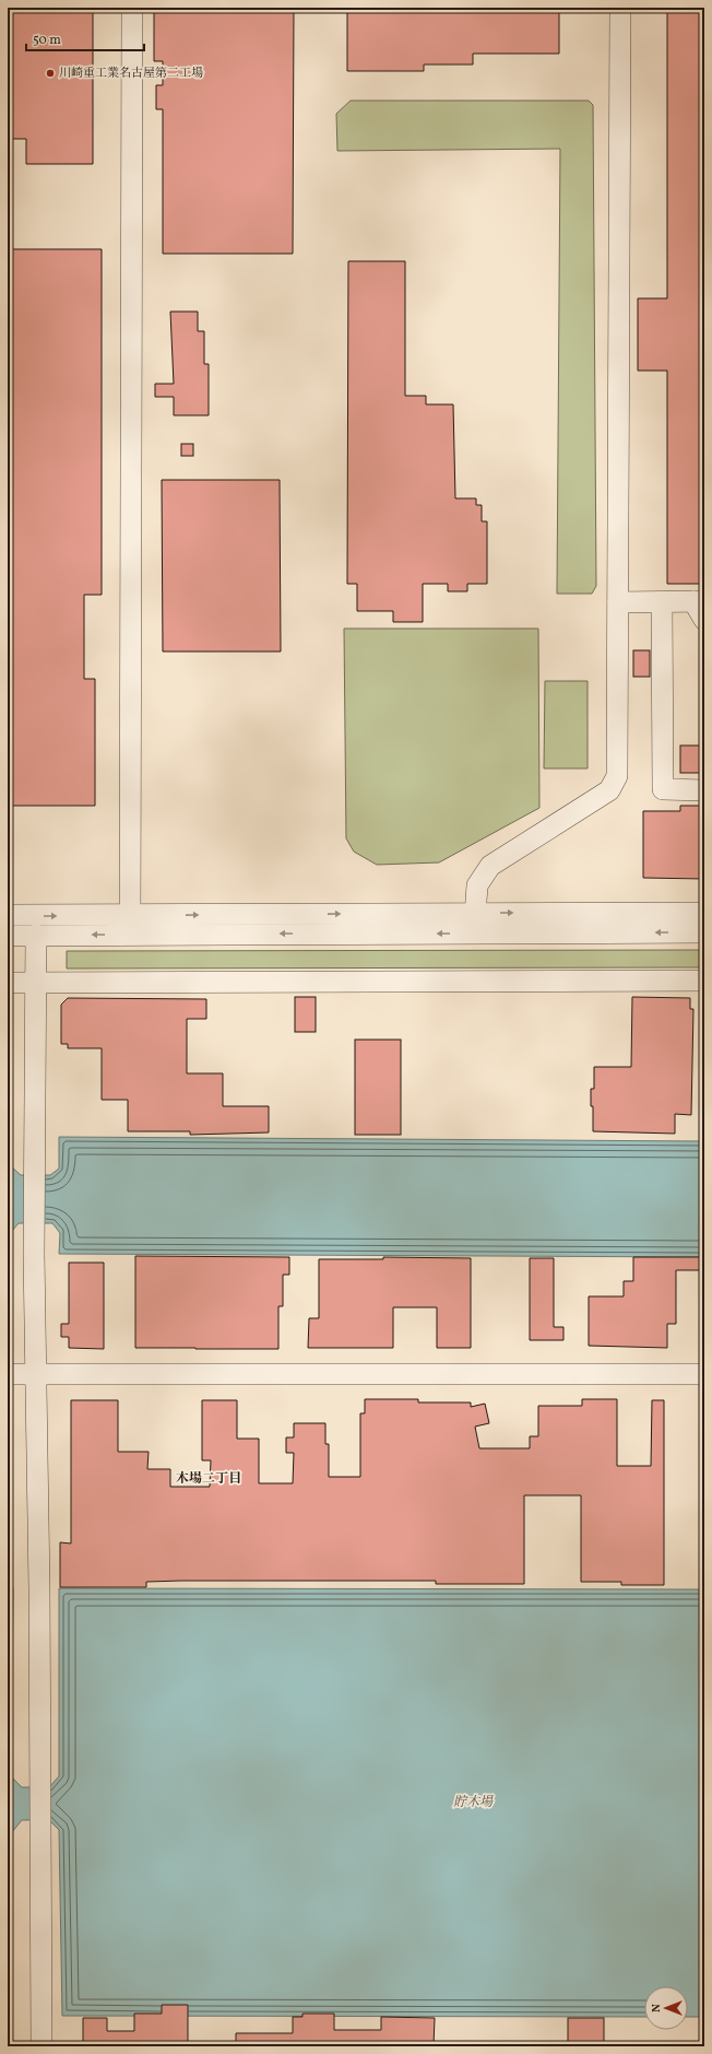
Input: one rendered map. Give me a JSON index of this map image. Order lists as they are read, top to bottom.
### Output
{
  "districts": ["木場二丁目"],
  "water": ["貯木場"],
  "places": ["川崎重工業名古屋第二工場"],
  "scale_bar": "50 m",
  "north": "left"
}
